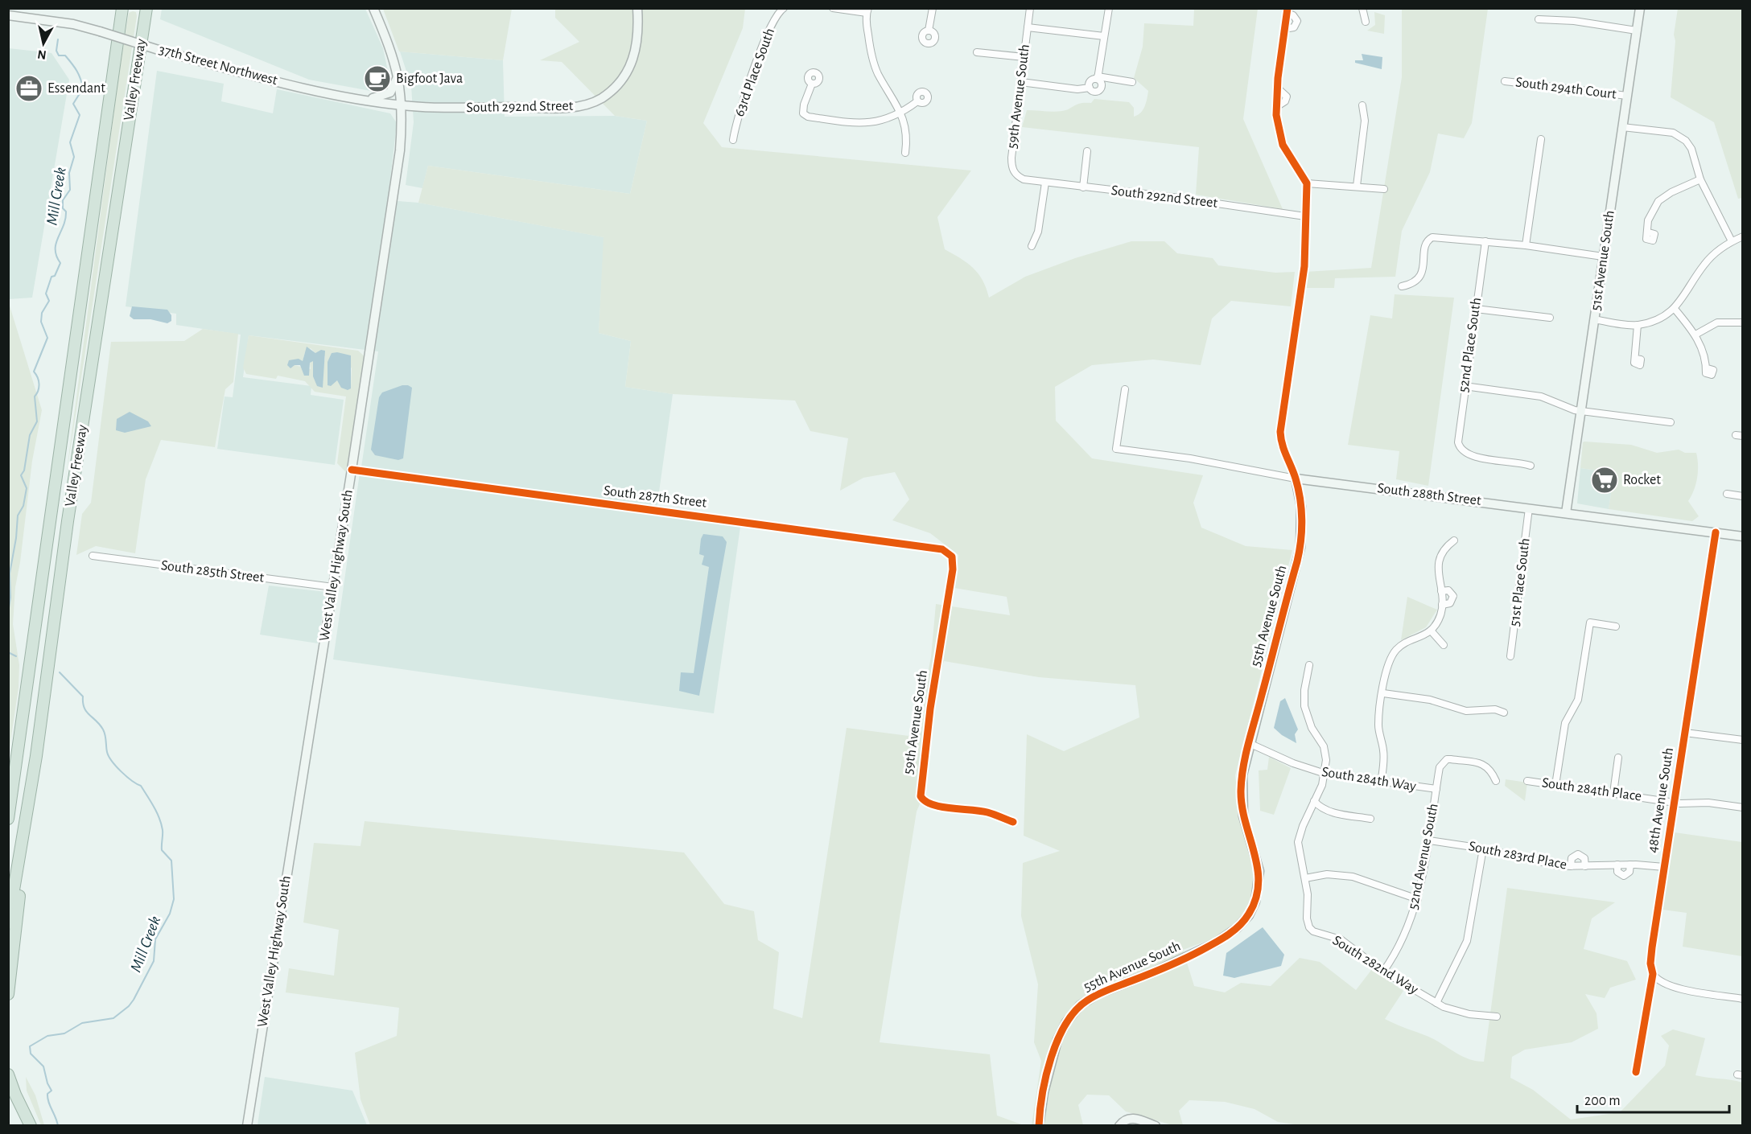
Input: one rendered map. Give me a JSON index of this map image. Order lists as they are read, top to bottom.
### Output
{
  "streets": {
    "highway": ["Valley Freeway"],
    "main road": [
      "37th Street Northwest",
      "South 292nd Street",
      "51st Avenue South",
      "South 288th Street",
      "West Valley Highway South",
      "55th Avenue South"
    ],
    "street": [
      "63rd Place South",
      "South 294th Court",
      "59th Avenue South",
      "52nd Place South",
      "South 287th Street",
      "South 285th Street",
      "51st Place South",
      "South 284th Way",
      "South 284th Place",
      "48th Avenue South",
      "South 283rd Place",
      "52nd Avenue South",
      "South 282nd Way"
    ]
  },
  "crossings": [
    ["37th Street Northwest", "South 292nd Street"],
    ["37th Street Northwest", "West Valley Highway South"],
    ["South 294th Court", "51st Avenue South"],
    ["59th Avenue South", "South 292nd Street"],
    ["59th Avenue South", "South 287th Street"],
    ["South 292nd Street", "West Valley Highway South"],
    ["South 292nd Street", "55th Avenue South"],
    ["51st Avenue South", "South 288th Street"],
    ["South 288th Street", "51st Place South"],
    ["South 288th Street", "55th Avenue South"],
    ["South 288th Street", "48th Avenue South"],
    ["South 287th Street", "West Valley Highway South"],
    ["West Valley Highway South", "South 285th Street"],
    ["55th Avenue South", "South 284th Way"],
    ["South 284th Way", "52nd Avenue South"],
    ["South 284th Place", "48th Avenue South"],
    ["48th Avenue South", "South 283rd Place"],
    ["South 283rd Place", "52nd Avenue South"],
    ["52nd Avenue South", "South 282nd Way"]
  ],
  "water": ["Mill Creek"],
  "places": {
    "cafe": ["Bigfoot Java"],
    "office": ["Essendant"],
    "supermarket": ["Rocket"]
  },
  "scale_bar": "200 m",
  "north": "bottom"
}
